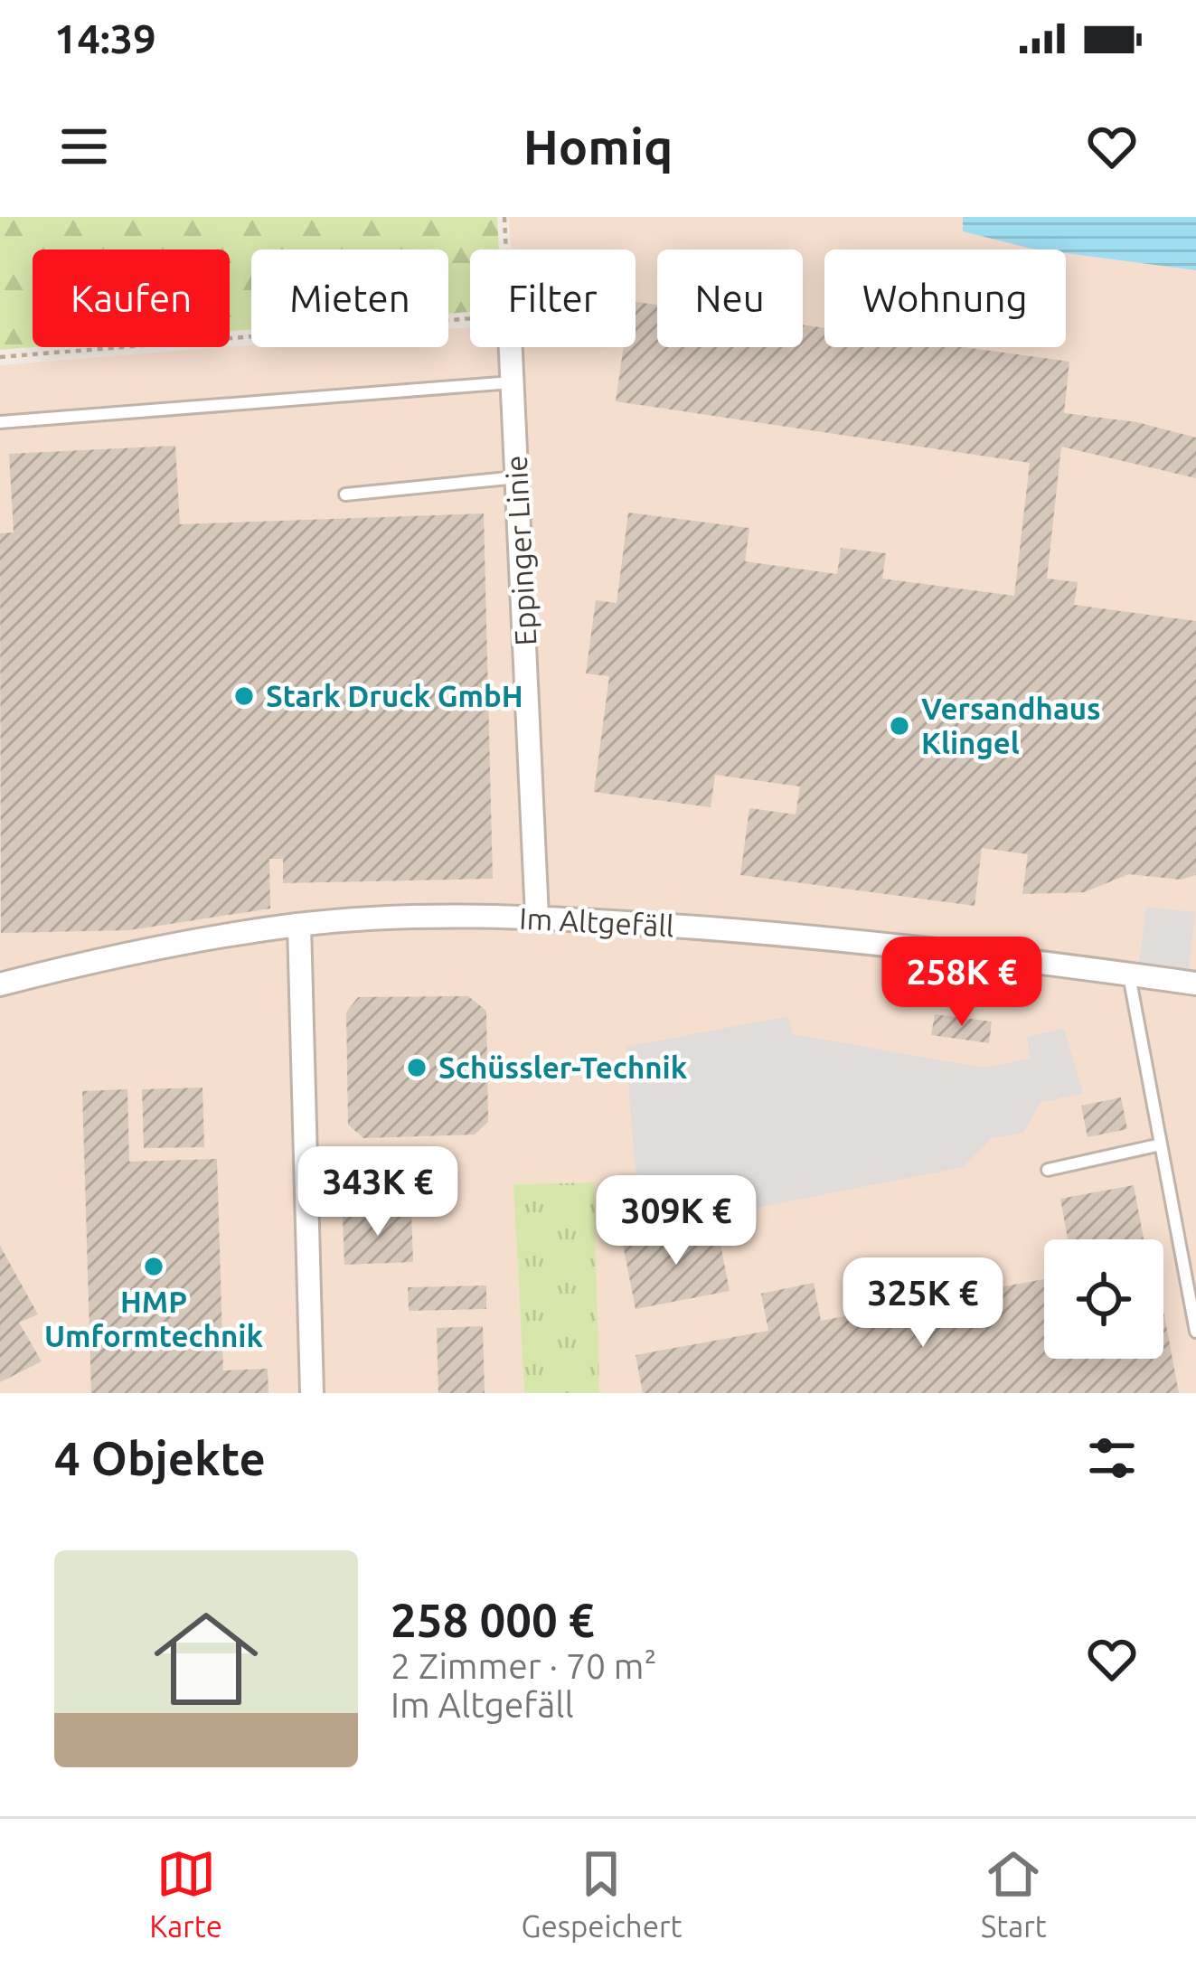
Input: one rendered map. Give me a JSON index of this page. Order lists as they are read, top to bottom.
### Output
{
  "streets": {
    "street": ["Eppinger Linie", "Im Altgefäll"]
  },
  "crossings": [
    ["Eppinger Linie", "Im Altgefäll"]
  ],
  "places": [
    "Stark Druck GmbH",
    "Versandhaus Klingel",
    "Schüssler-Technik",
    "HMP Umformtechnik"
  ],
  "page": {
    "status": "14:39",
    "header": "Homiq",
    "chip": [
      "Kaufen",
      "Mieten",
      "Filter",
      "Neu",
      "Wohnung"
    ],
    "price": [
      "258K €",
      "343K €",
      "309K €",
      "325K €"
    ],
    "heading": "4 Objekte",
    "list": [
      {
        "name": "258 000 €",
        "note": "2 Zimmer · 70 m² · Im Altgefäll"
      }
    ],
    "tabs": ["Karte", "Gespeichert", "Start"]
  }
}
